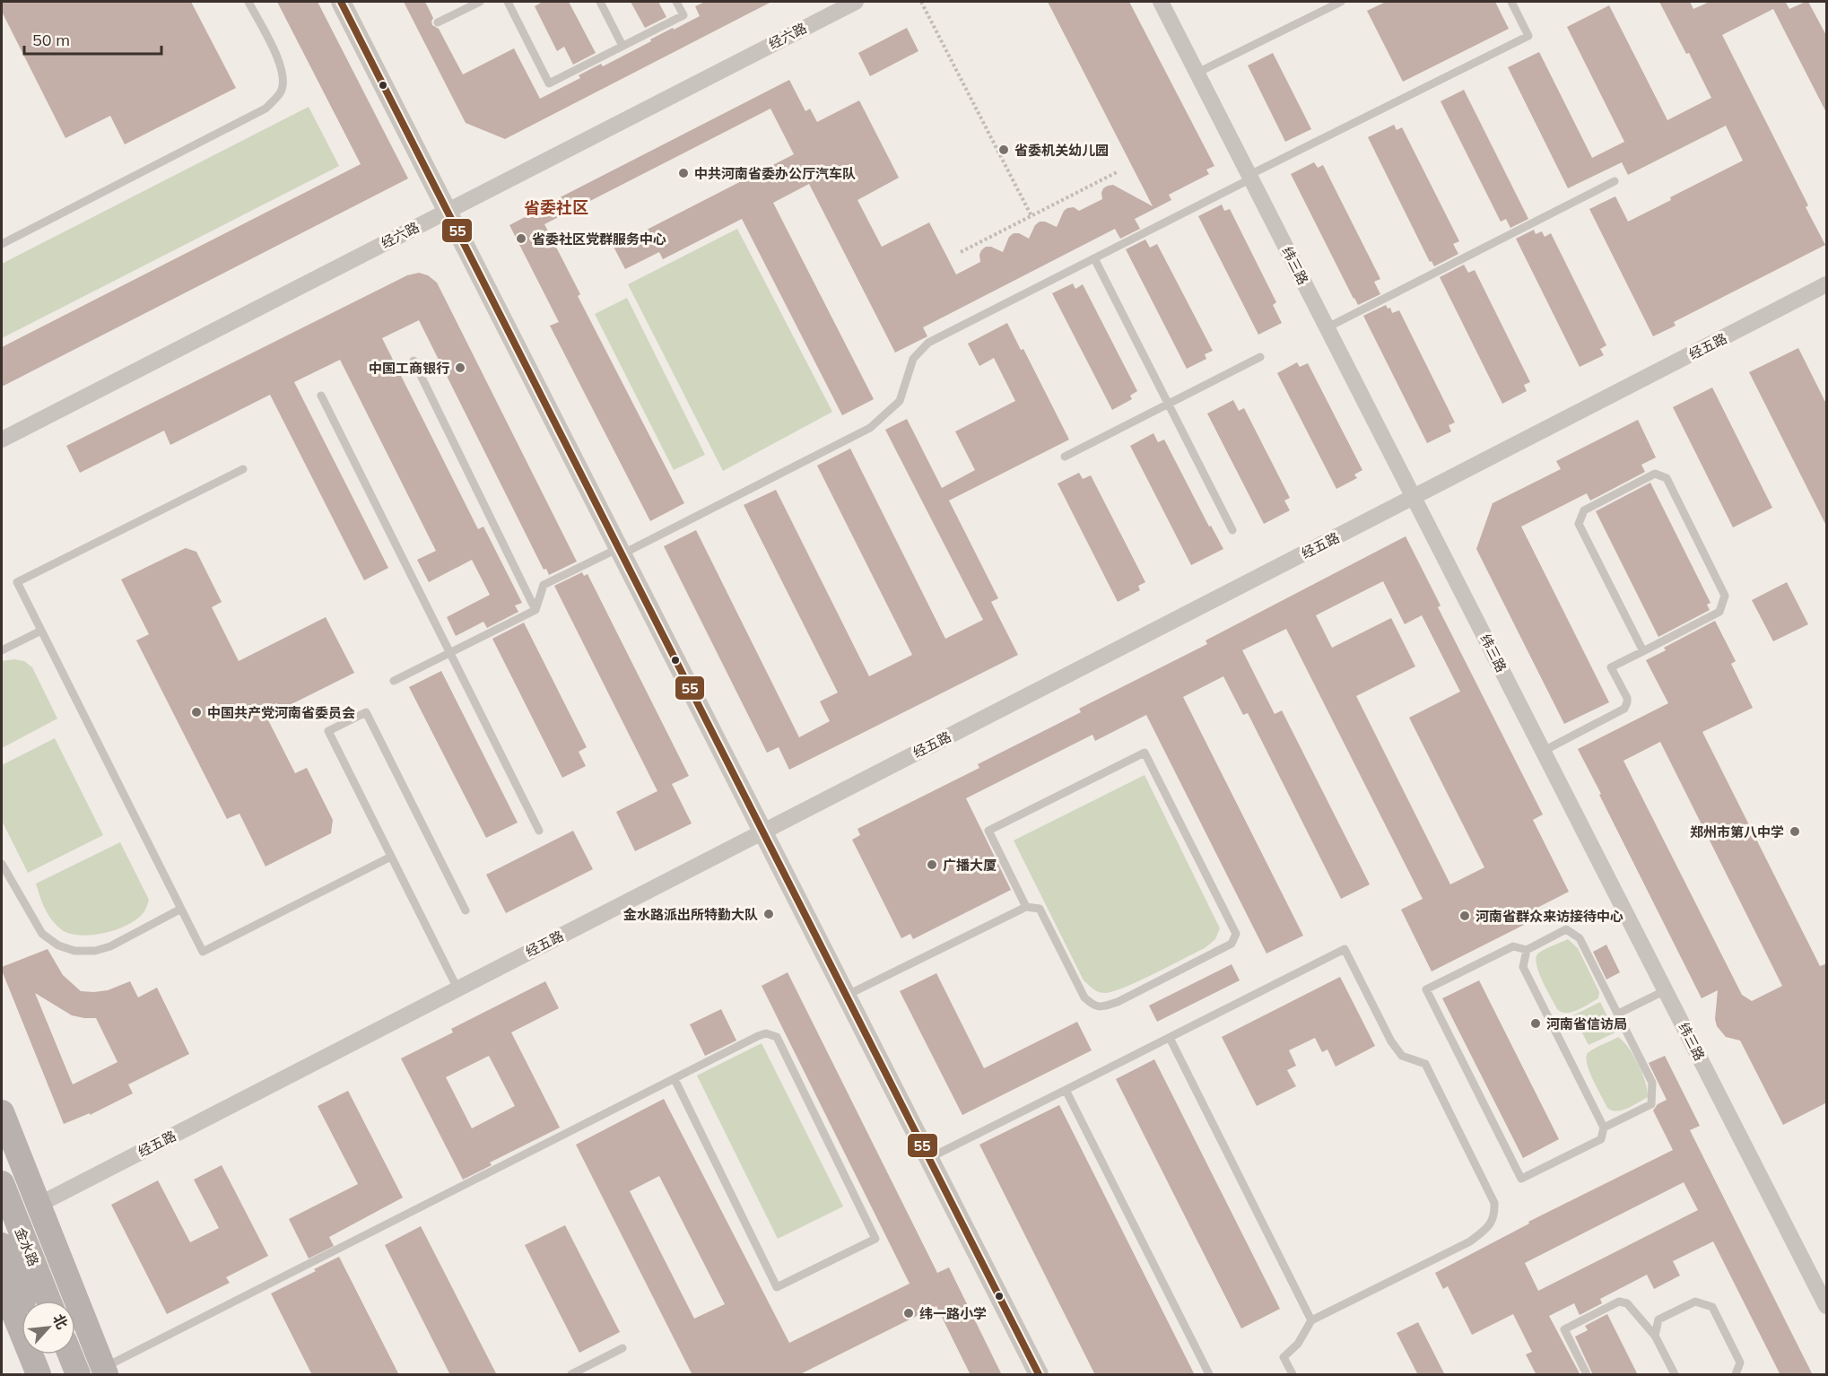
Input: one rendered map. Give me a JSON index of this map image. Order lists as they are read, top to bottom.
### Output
{
  "streets": {
    "main road": ["金水路"],
    "street": ["经六路", "纬三路", "经五路"]
  },
  "crossings": [
    ["纬三路", "经五路"]
  ],
  "districts": ["省委社区"],
  "places": [
    "省委机关幼儿园",
    "中共河南省委办公厅汽车队",
    "省委社区党群服务中心",
    "中国工商银行",
    "中国共产党河南省委员会",
    "郑州市第八中学",
    "广播大厦",
    "金水路派出所特勤大队",
    "河南省群众来访接待中心",
    "河南省信访局",
    "纬一路小学"
  ],
  "lines": ["transit line 55"],
  "scale_bar": "50 m",
  "north": "top right"
}
